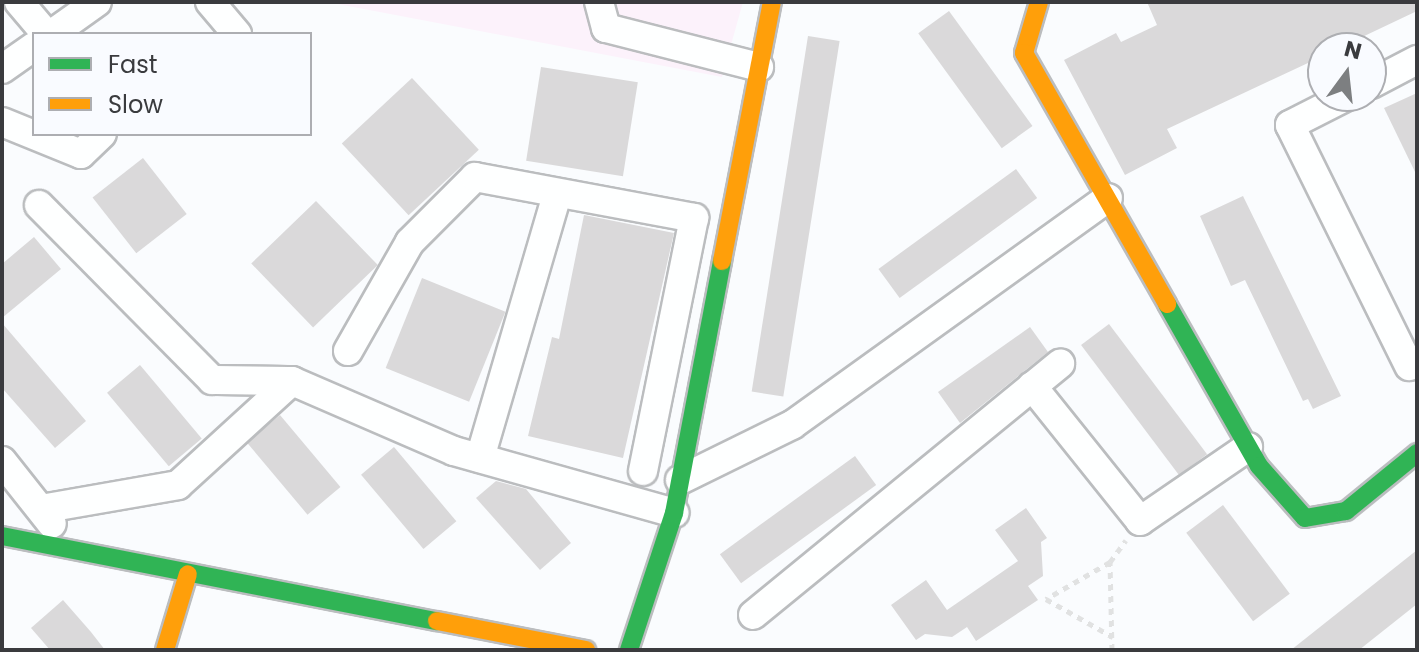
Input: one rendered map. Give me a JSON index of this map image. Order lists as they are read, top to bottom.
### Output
{
  "legend": ["Fast", "Slow"],
  "north": "top"
}
